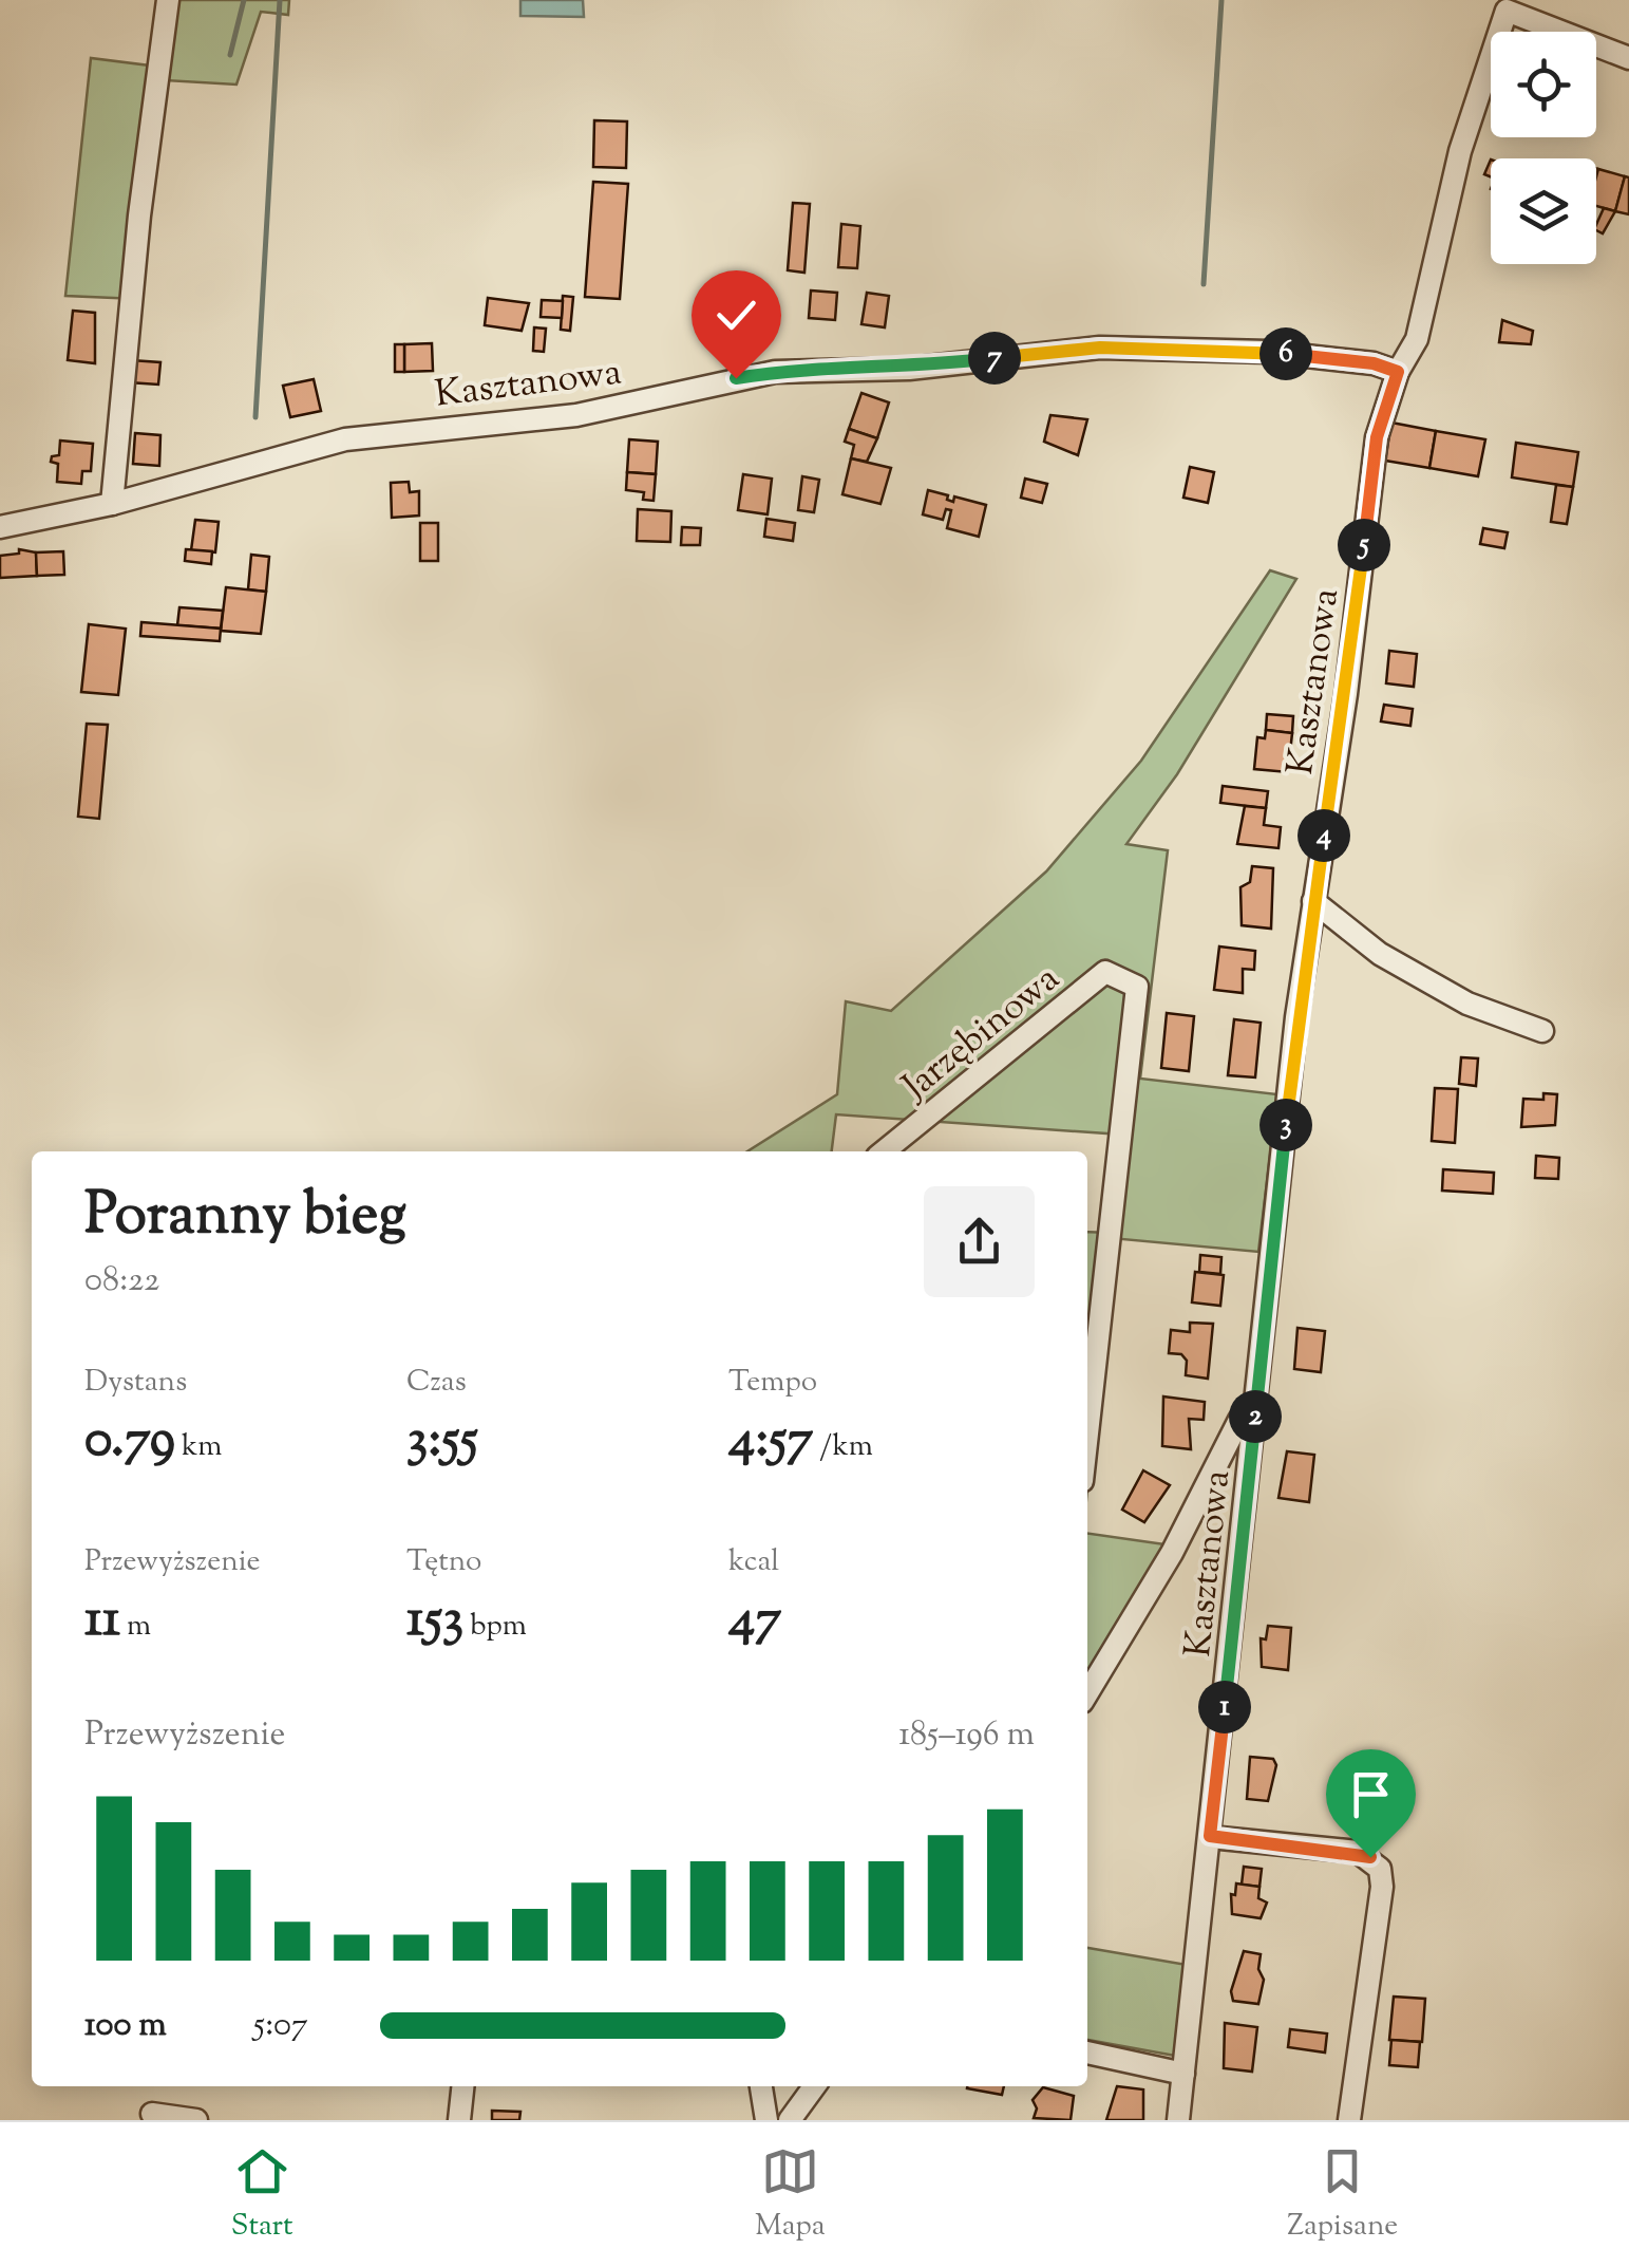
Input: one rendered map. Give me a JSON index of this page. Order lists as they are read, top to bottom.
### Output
{
  "streets": {
    "street": ["Kasztanowa", "Jarzębinowa"]
  },
  "page": {
    "pins": [
      "6",
      "7",
      "5",
      "4",
      "3",
      "2",
      "1"
    ],
    "heading": ["Poranny bieg", "08:22"],
    "stats": [
      ["Dystans", "0.79 km"],
      ["Czas", "3:55"],
      ["Tempo", "4:57 /km"],
      ["Przewyższenie", "11 m"],
      ["Tętno", "153 bpm"],
      ["kcal", "47"]
    ],
    "chart": ["Przewyższenie", "185–196 m"],
    "list": [
      {
        "name": "100 m",
        "note": "5:07"
      }
    ],
    "tabs": ["Start", "Mapa", "Zapisane"]
  }
}
